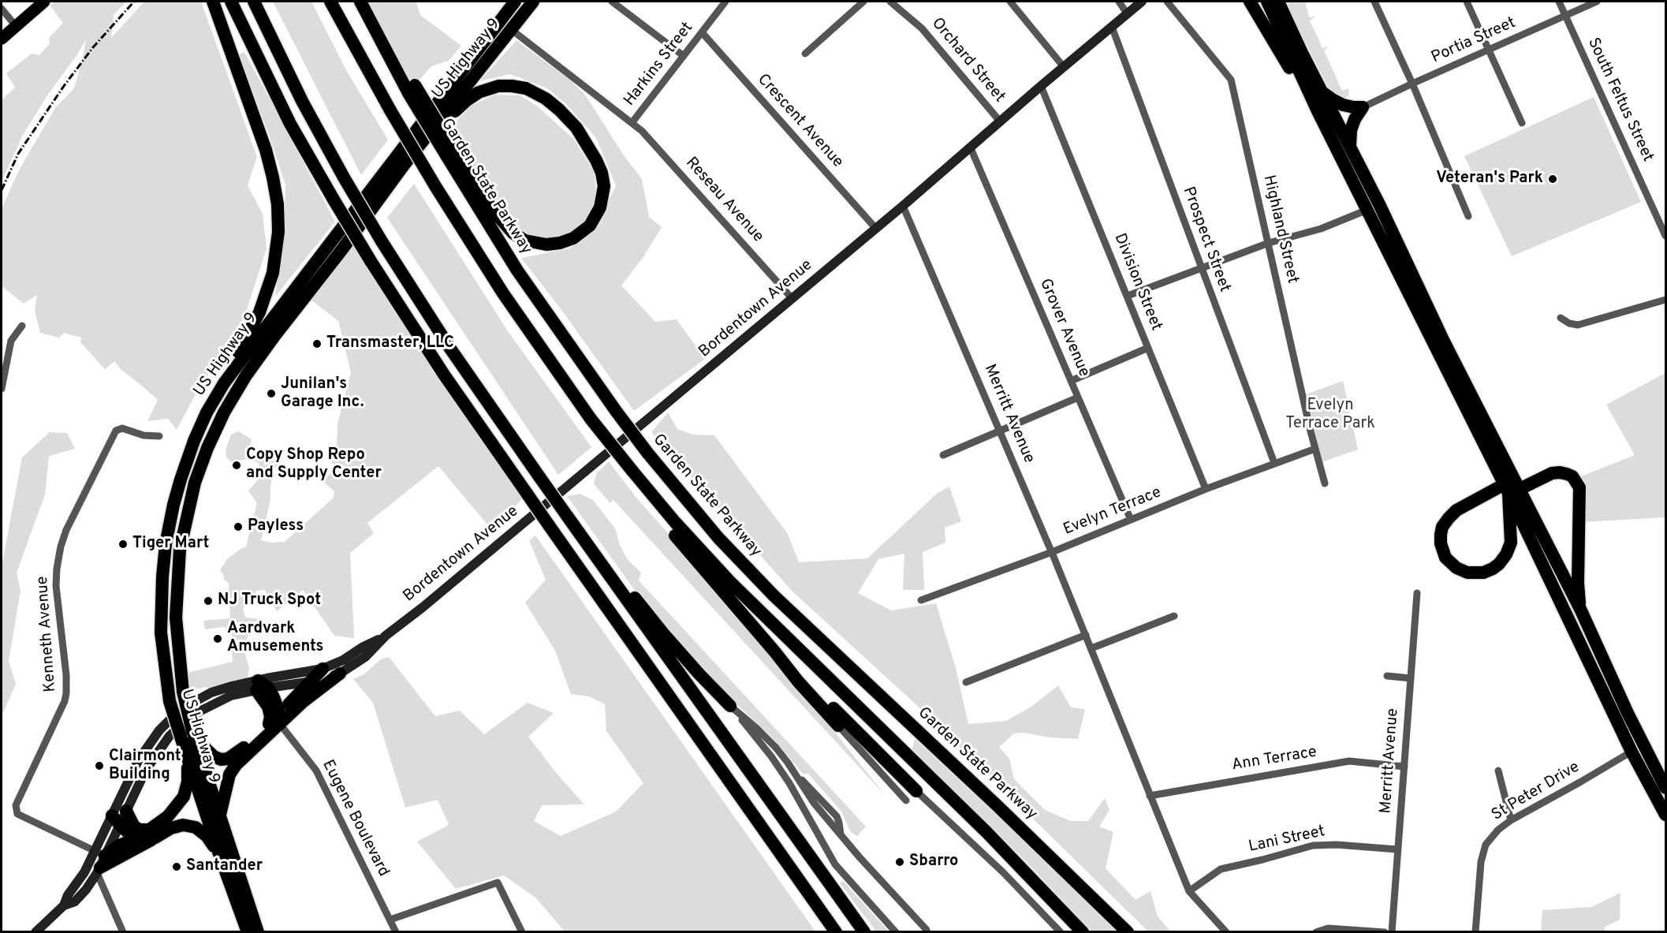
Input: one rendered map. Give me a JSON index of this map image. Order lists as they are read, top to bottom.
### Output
{
  "streets": {
    "highway": ["US Highway 9", "Garden State Parkway"],
    "street": [
      "Portia Street",
      "Orchard Street",
      "Harkins Street",
      "South Feltus Street",
      "Crescent Avenue",
      "Reseau Avenue",
      "Highland Street",
      "Prospect Street",
      "Division Street",
      "Bordentown Avenue",
      "Grover Avenue",
      "Merritt Avenue",
      "Evelyn Terrace",
      "Kenneth Avenue",
      "Ann Terrace",
      "St Peter Drive",
      "Eugene Boulevard",
      "Lani Street"
    ]
  },
  "crossings": [
    ["Portia Street", "South Feltus Street"],
    ["US Highway 9", "Reseau Avenue"],
    ["Orchard Street", "Bordentown Avenue"],
    ["Harkins Street", "Crescent Avenue"],
    ["Harkins Street", "Reseau Avenue"],
    ["Crescent Avenue", "Bordentown Avenue"],
    ["Reseau Avenue", "Bordentown Avenue"],
    ["Highland Street", "Evelyn Terrace"],
    ["Prospect Street", "Bordentown Avenue"],
    ["Prospect Street", "Evelyn Terrace"],
    ["Division Street", "Bordentown Avenue"],
    ["Division Street", "Evelyn Terrace"],
    ["Bordentown Avenue", "Grover Avenue"],
    ["Bordentown Avenue", "Merritt Avenue"],
    ["Bordentown Avenue", "Kenneth Avenue"],
    ["Grover Avenue", "Evelyn Terrace"],
    ["Merritt Avenue", "Evelyn Terrace"],
    ["Merritt Avenue", "Ann Terrace"],
    ["Merritt Avenue", "Lani Street"]
  ],
  "parks": ["Evelyn Terrace Park"],
  "places": [
    "Veteran's Park",
    "Transmaster, LLC",
    "Junilan's Garage Inc.",
    "Copy Shop Repo and Supply Center",
    "Payless",
    "Tiger Mart",
    "NJ Truck Spot",
    "Aardvark Amusements",
    "Clairmont Building",
    "Sbarro",
    "Santander"
  ]
}
